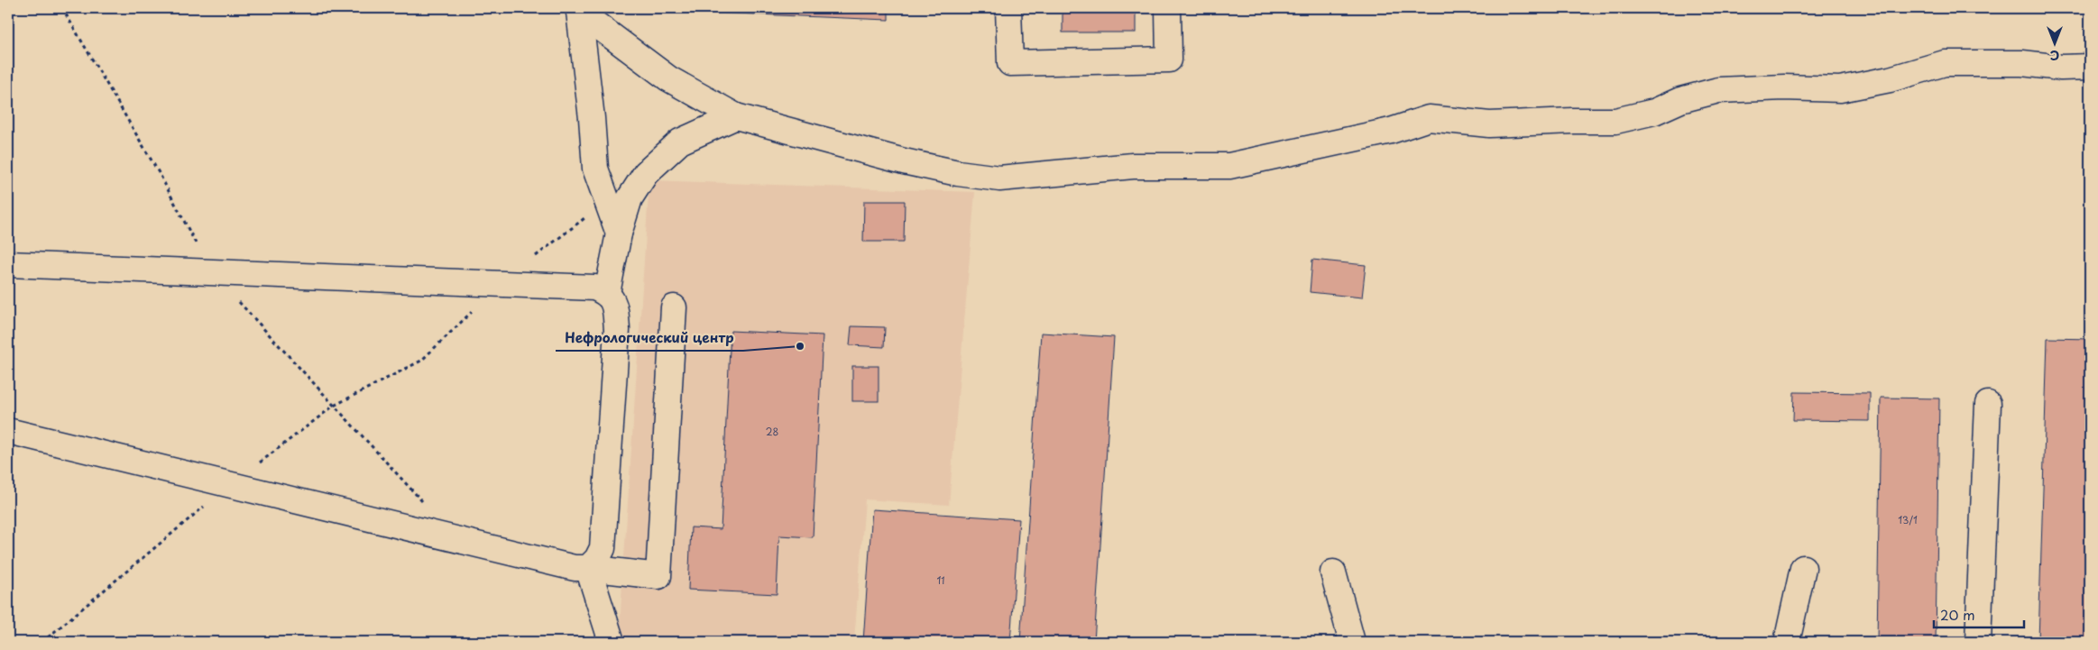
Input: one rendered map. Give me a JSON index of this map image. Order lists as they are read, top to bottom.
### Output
{
  "places": ["Нефрологический центр"],
  "house_numbers": ["28", "13/1", "11"],
  "scale_bar": "20 m",
  "north": "bottom"
}
